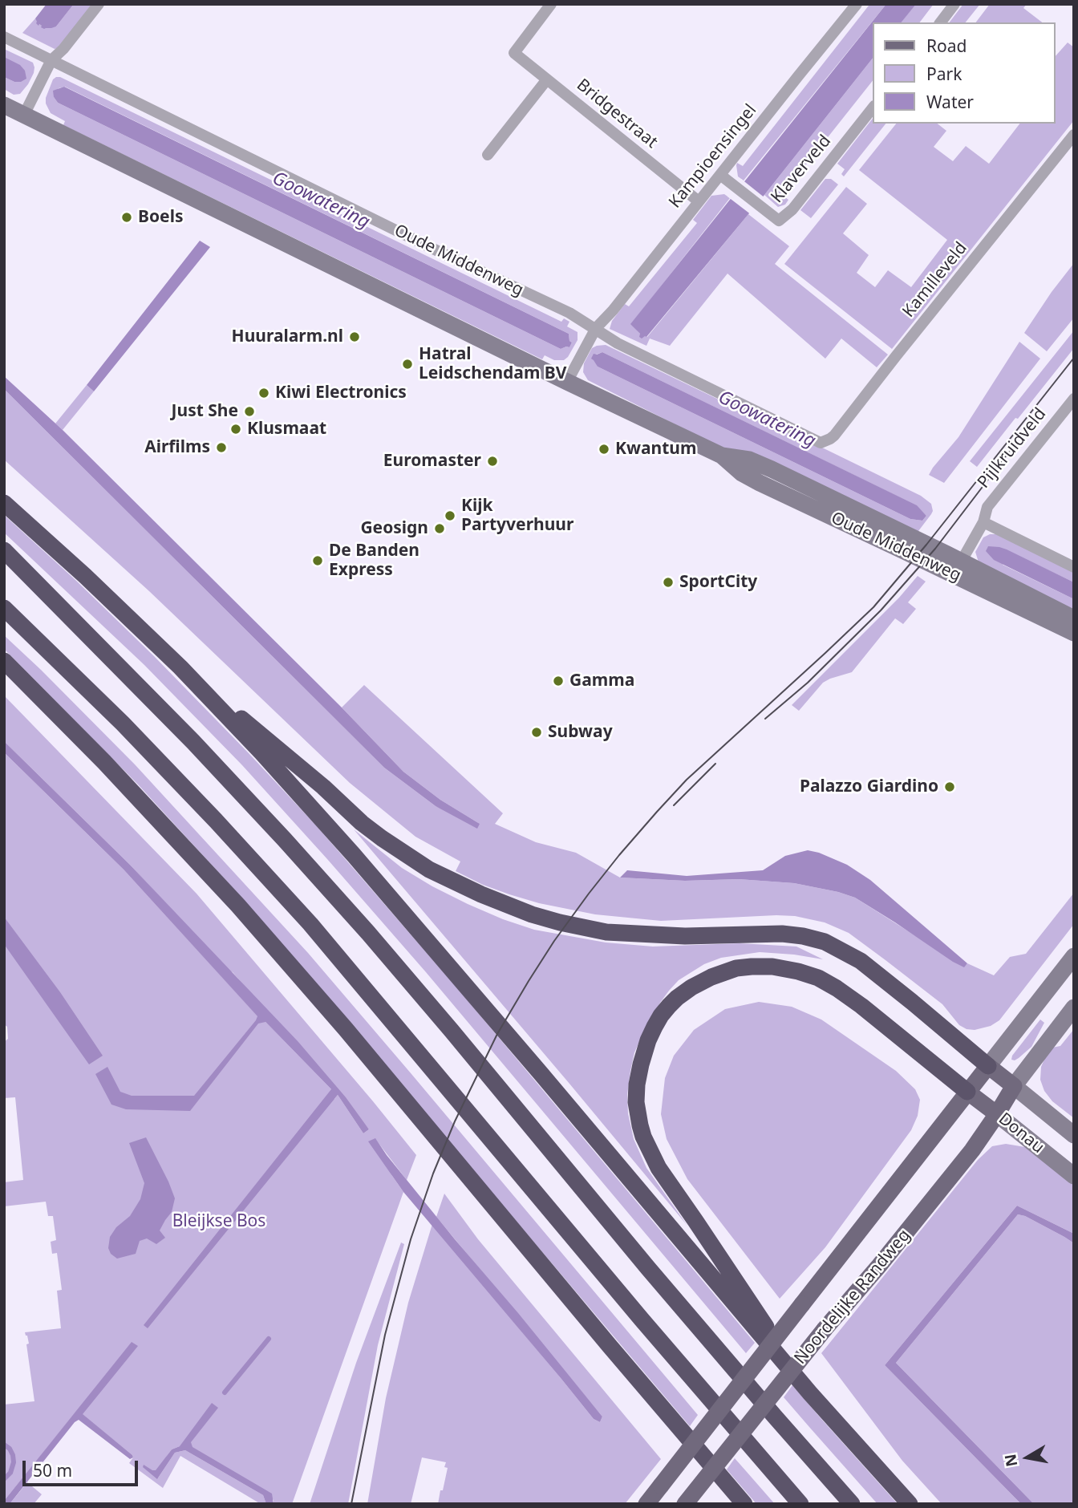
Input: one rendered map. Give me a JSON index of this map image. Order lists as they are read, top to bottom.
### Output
{
  "streets": {
    "main road": ["Donau", "Noordelijke Randweg"],
    "street": [
      "Bridgestraat",
      "Kampioensingel",
      "Klaverveld",
      "Oude Middenweg",
      "Kamilleveld",
      "Pijlkruidveld"
    ]
  },
  "crossings": [
    ["Bridgestraat", "Kampioensingel"],
    ["Kampioensingel", "Klaverveld"],
    ["Kampioensingel", "Oude Middenweg"],
    ["Oude Middenweg", "Kamilleveld"],
    ["Oude Middenweg", "Pijlkruidveld"],
    ["Donau", "Noordelijke Randweg"]
  ],
  "water": ["Goowatering"],
  "parks": ["Bleijkse Bos"],
  "places": [
    "Boels",
    "Huuralarm.nl",
    "Hatral Leidschendam BV",
    "Kiwi Electronics",
    "Just She",
    "Klusmaat",
    "Airfilms",
    "Kwantum",
    "Euromaster",
    "Kijk Partyverhuur",
    "Geosign",
    "De Banden Express",
    "SportCity",
    "Gamma",
    "Subway",
    "Palazzo Giardino"
  ],
  "legend": ["Road", "Park", "Water"],
  "scale_bar": "50 m",
  "north": "left"
}
